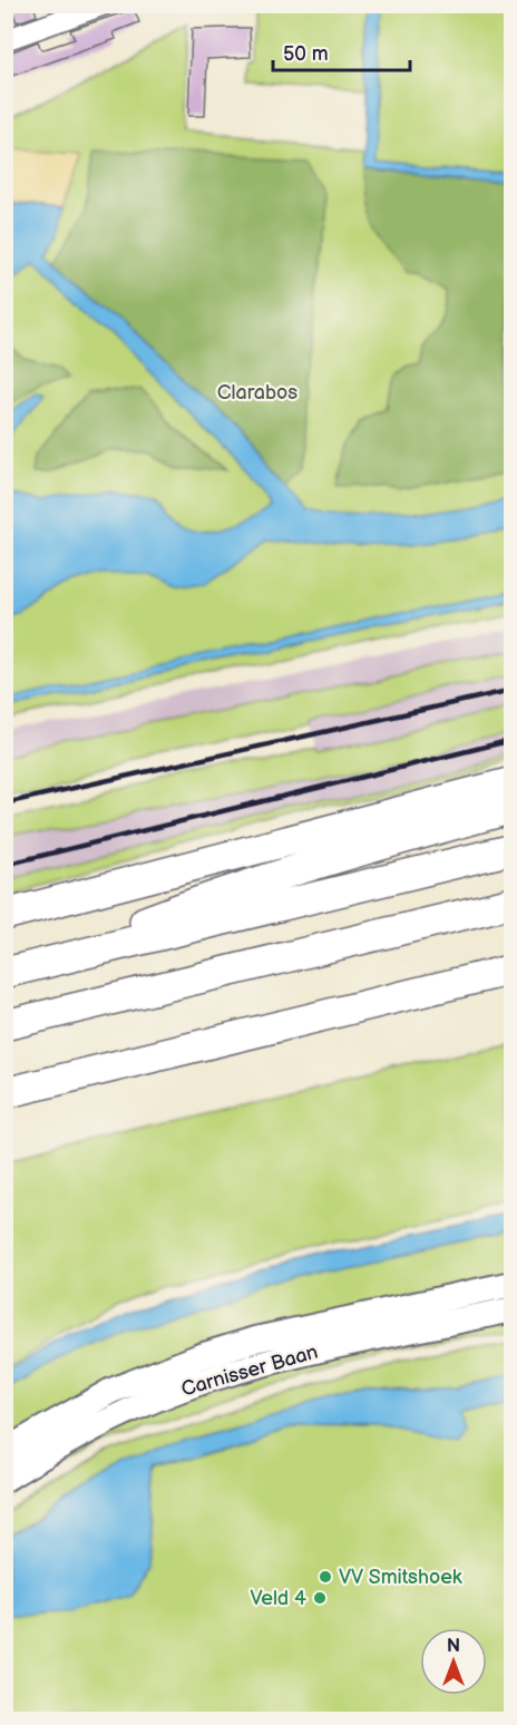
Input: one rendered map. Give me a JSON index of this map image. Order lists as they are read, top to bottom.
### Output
{
  "streets": {
    "main road": ["Carnisser Baan"]
  },
  "parks": ["Clarabos"],
  "places": ["VV Smitshoek", "Veld 4"],
  "scale_bar": "50 m",
  "north": "top"
}
